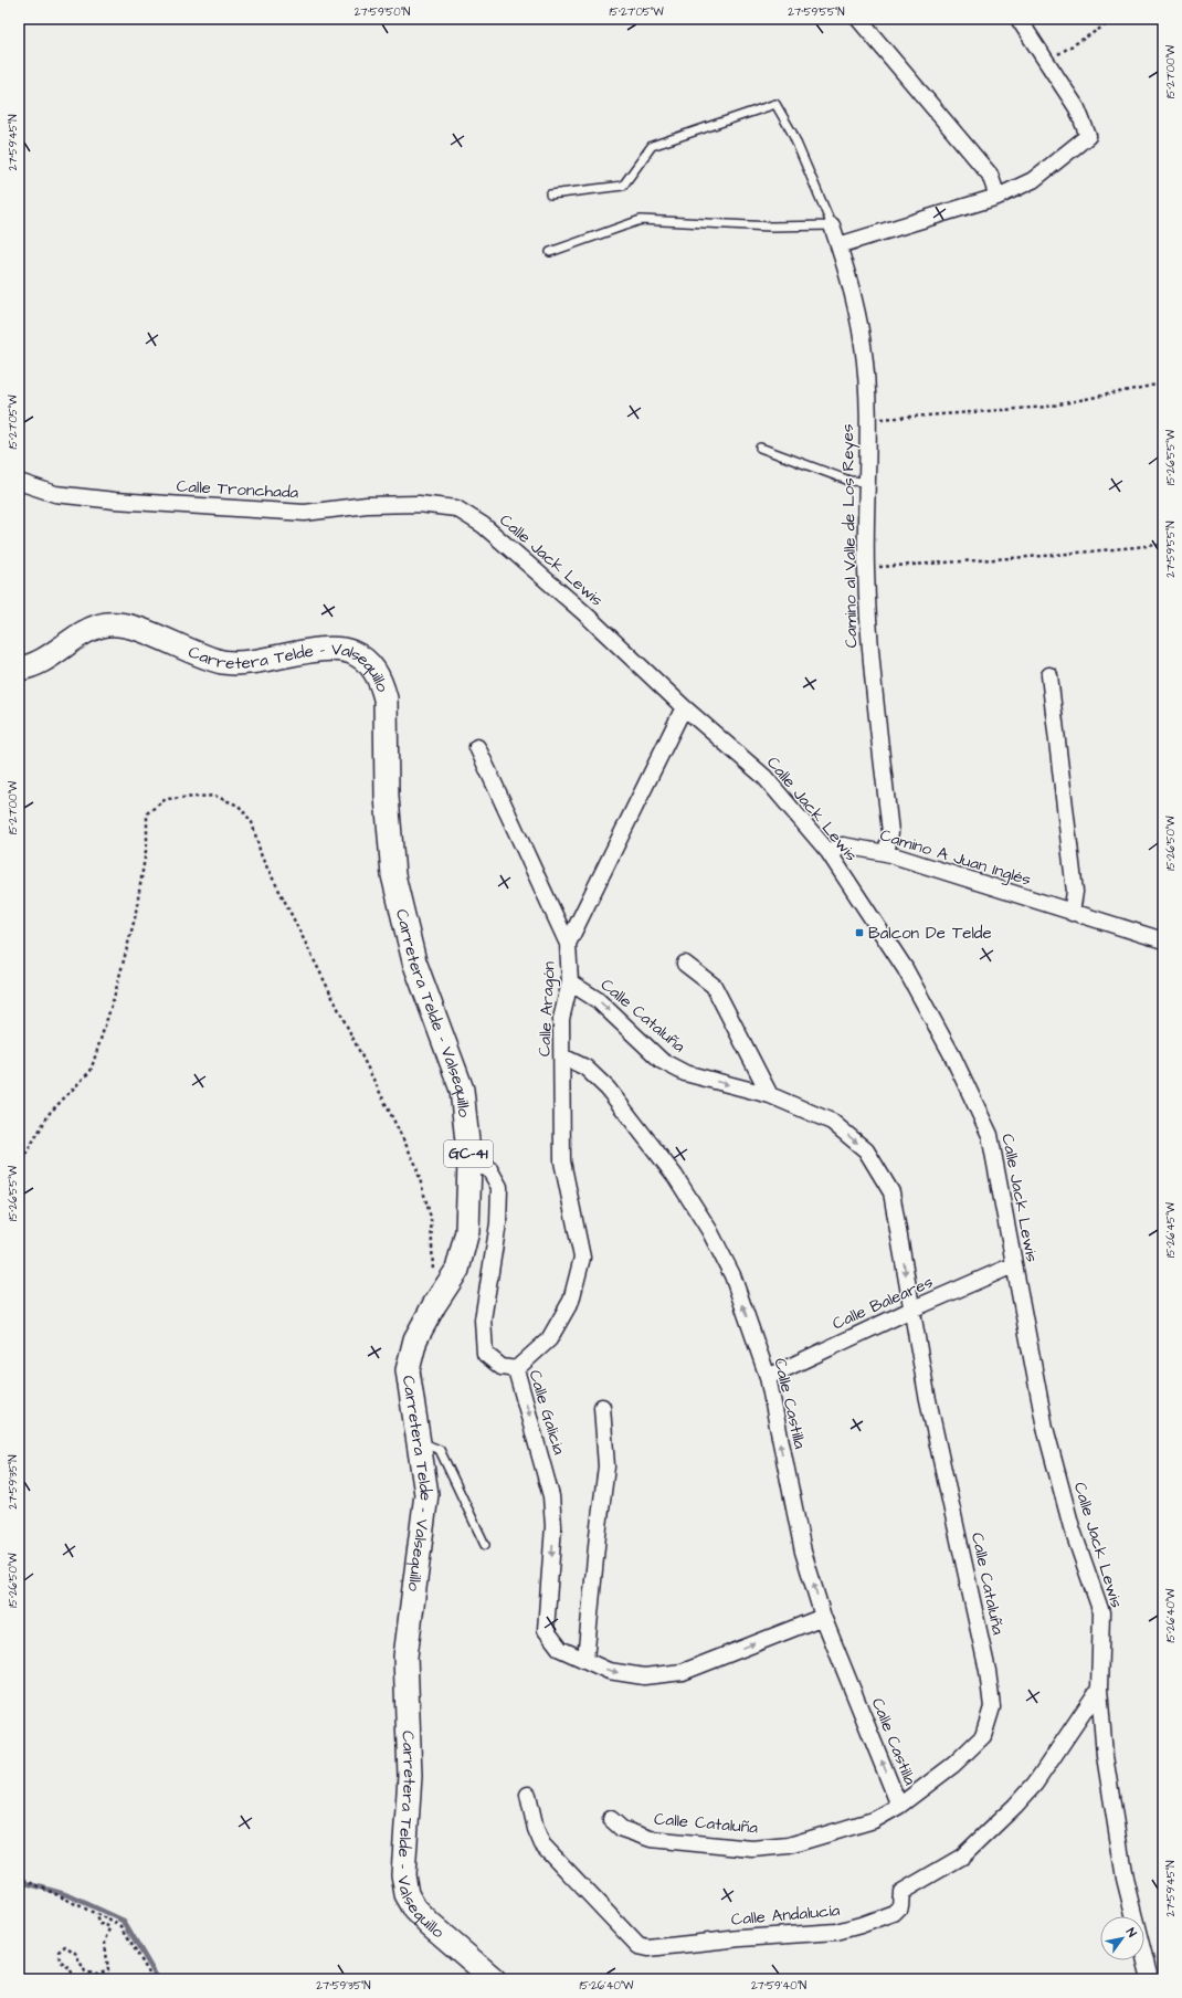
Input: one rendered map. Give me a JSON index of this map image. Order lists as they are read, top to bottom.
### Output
{
  "streets": {
    "main road": ["Carretera Telde - Valsequillo", "GC-41"],
    "street": [
      "Calle Tronchada",
      "Camino al Valle de Los Reyes",
      "Calle Jack Lewis",
      "Camino A Juan Inglés",
      "Calle Aragón",
      "Calle Cataluña",
      "Calle Baleares",
      "Calle Castilla",
      "Calle Galicia",
      "Calle Andalucía"
    ]
  },
  "crossings": [
    ["Calle Tronchada", "Calle Jack Lewis"],
    ["Camino al Valle de Los Reyes", "Camino A Juan Inglés"],
    ["Calle Jack Lewis", "Camino A Juan Inglés"],
    ["Calle Jack Lewis", "Calle Aragón"],
    ["Calle Jack Lewis", "Calle Baleares"],
    ["Calle Jack Lewis", "Calle Andalucía"],
    ["Carretera Telde - Valsequillo", "Calle Galicia"],
    ["Calle Aragón", "Calle Cataluña"],
    ["Calle Aragón", "Calle Castilla"],
    ["Calle Aragón", "Calle Galicia"],
    ["Calle Cataluña", "Calle Baleares"],
    ["Calle Cataluña", "Calle Castilla"],
    ["Calle Baleares", "Calle Castilla"],
    ["Calle Castilla", "Calle Galicia"]
  ],
  "one_way": ["Calle Castilla"],
  "places": {
    "transit": ["Balcon De Telde"]
  },
  "north": "top right",
  "coordinates": [
    "27°59'50\"N",
    "15°27'05\"W",
    "27°59'55\"N",
    "15°27'00\"W",
    "27°59'45\"N",
    "15°26'55\"W",
    "15°26'50\"W",
    "15°26'45\"W",
    "27°59'35\"N",
    "15°26'40\"W",
    "27°59'40\"N"
  ]
}
